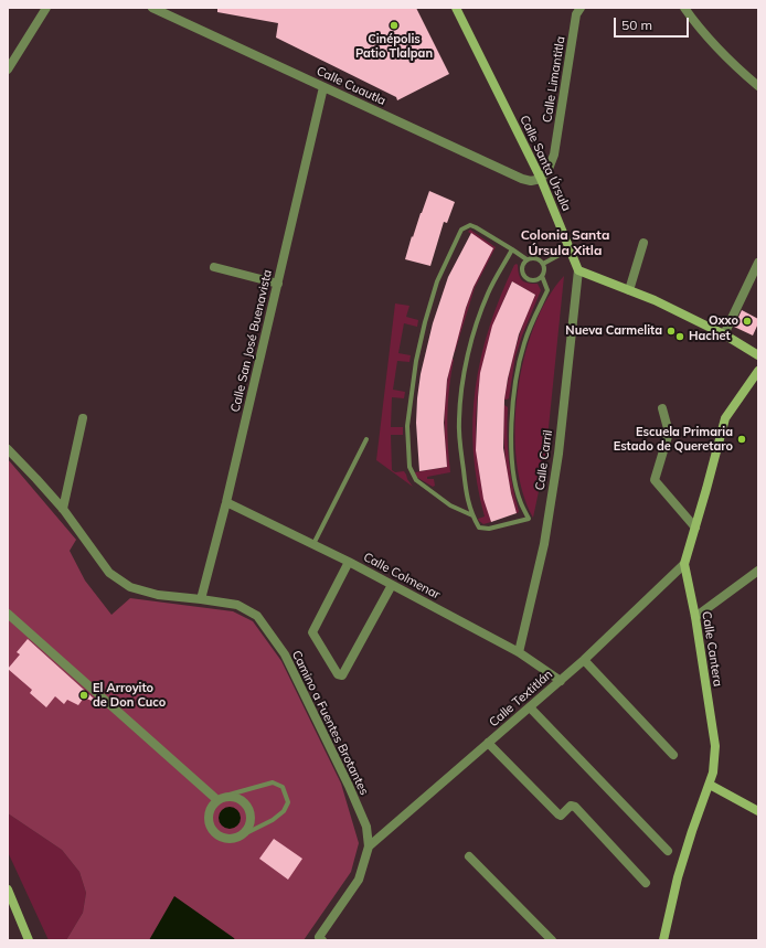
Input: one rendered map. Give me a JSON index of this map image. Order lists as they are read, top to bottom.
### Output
{
  "streets": {
    "street": [
      "Calle Limantitla",
      "Calle Cuautla",
      "Calle Santa Úrsula",
      "Calle San José Buenavista",
      "Calle Carril",
      "Calle Colmenar",
      "Calle Cantera",
      "Calle Textitlán",
      "Camino a Fuentes Brotantes"
    ]
  },
  "crossings": [
    ["Calle Limantitla", "Calle Cuautla"],
    ["Calle Limantitla", "Calle Santa Úrsula"],
    ["Calle Cuautla", "Calle Santa Úrsula"],
    ["Calle Cuautla", "Calle San José Buenavista"],
    ["Calle Santa Úrsula", "Calle Carril"],
    ["Calle San José Buenavista", "Calle Colmenar"],
    ["Calle San José Buenavista", "Camino a Fuentes Brotantes"],
    ["Calle Carril", "Calle Colmenar"],
    ["Calle Colmenar", "Calle Textitlán"],
    ["Calle Cantera", "Calle Textitlán"],
    ["Calle Textitlán", "Camino a Fuentes Brotantes"]
  ],
  "districts": ["Colonia Santa Úrsula Xitla"],
  "places": [
    "Cinépolis Patio Tlalpan",
    "Oxxo",
    "Nueva Carmelita",
    "Hachet",
    "Escuela Primaria Estado de Queretaro",
    "El Arroyito de Don Cuco"
  ],
  "scale_bar": "50 m"
}
